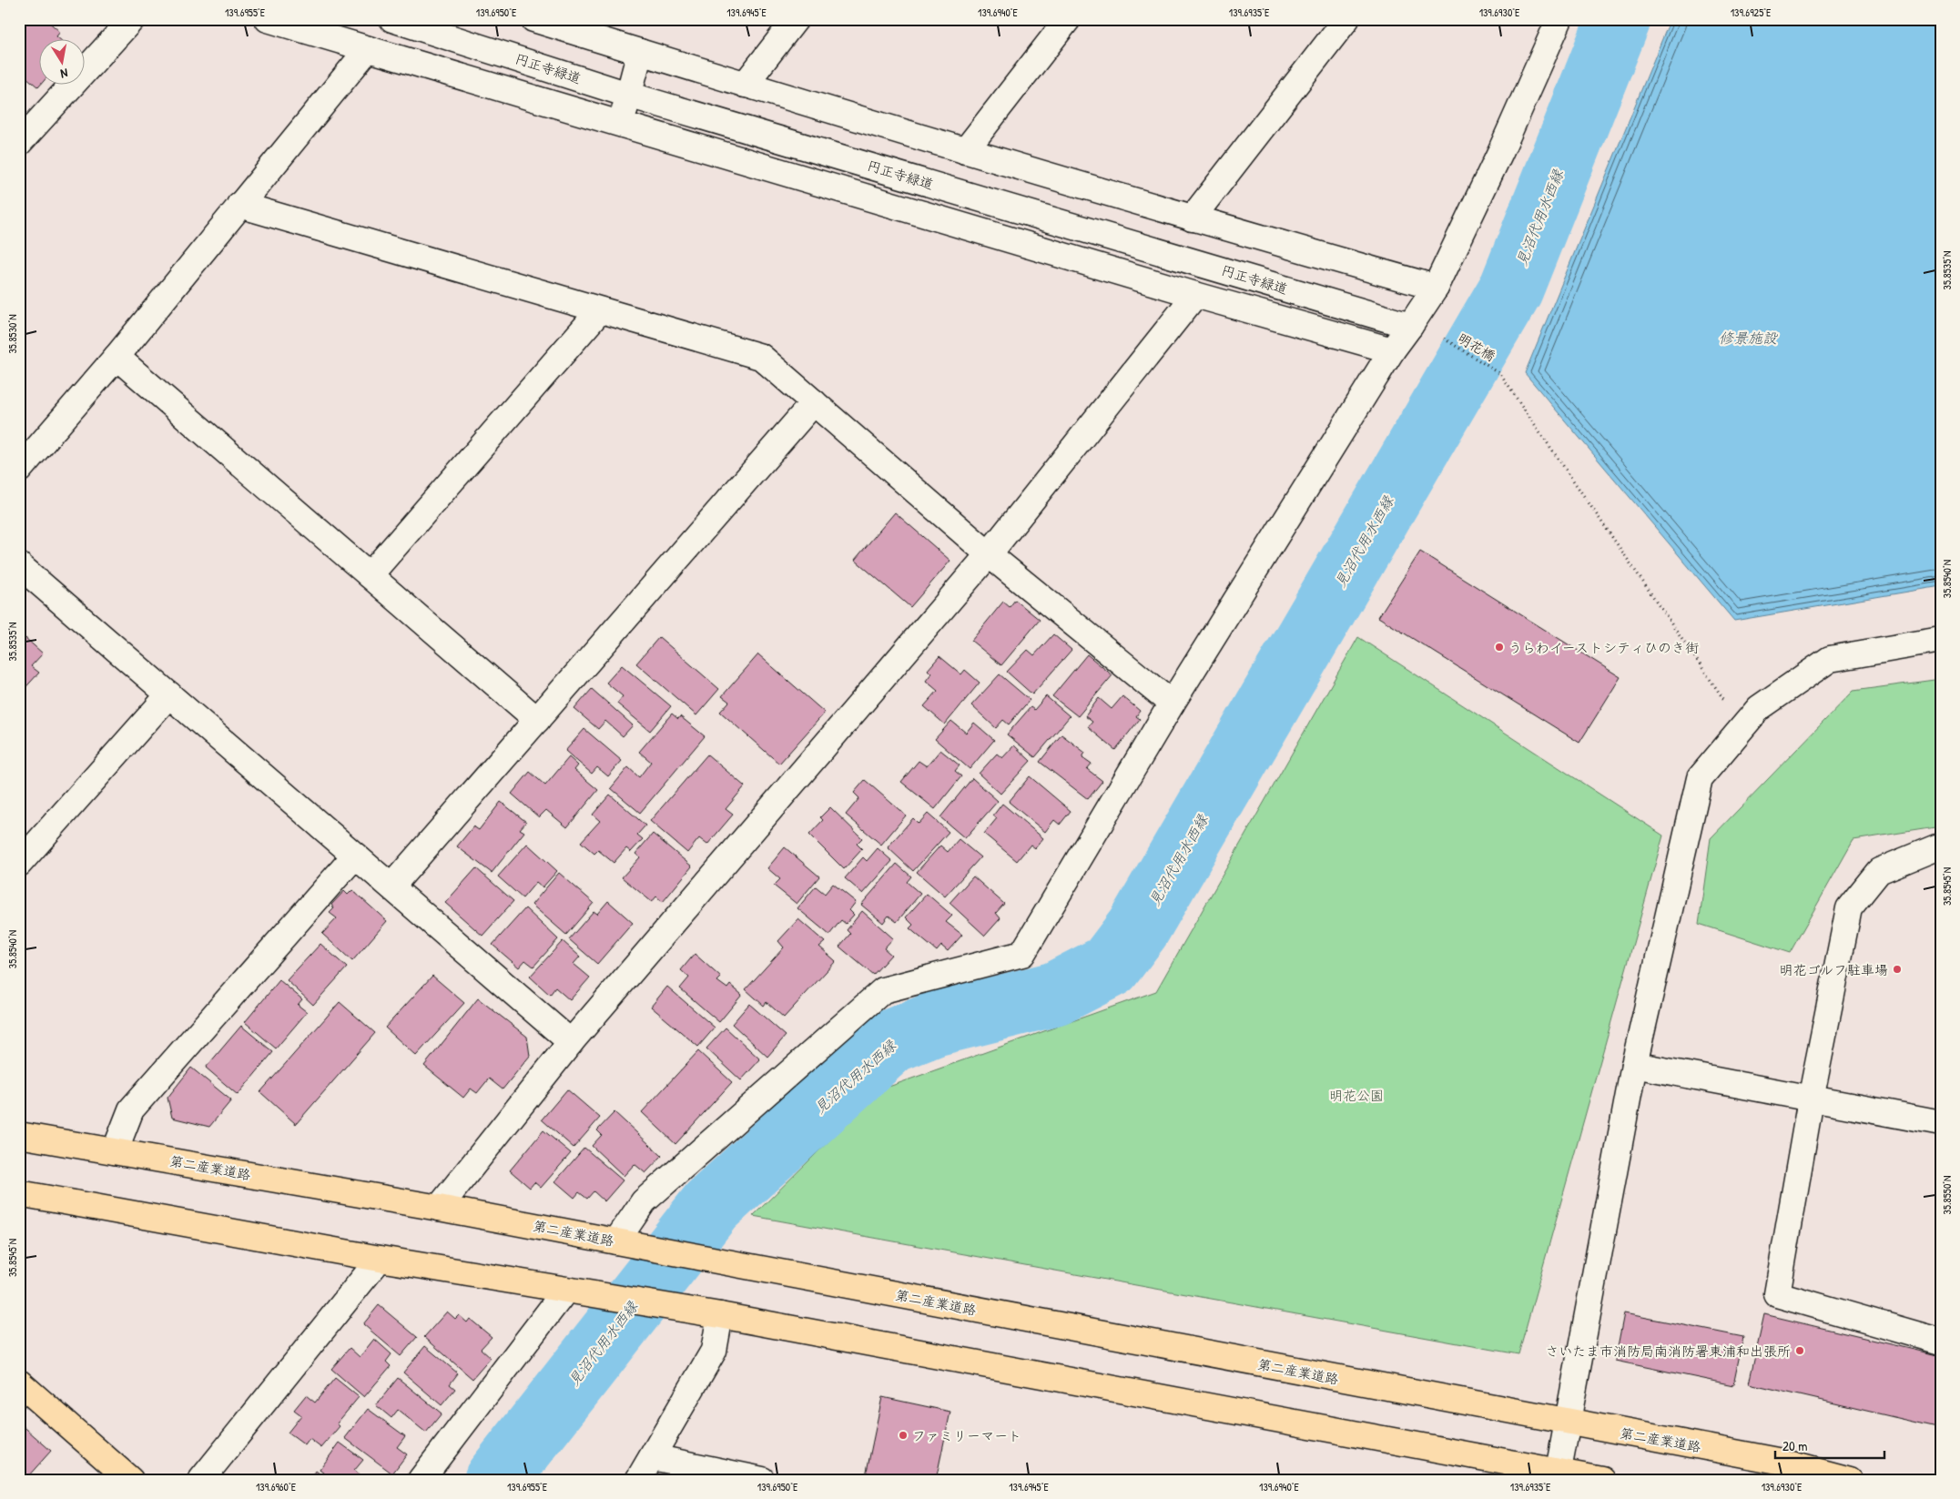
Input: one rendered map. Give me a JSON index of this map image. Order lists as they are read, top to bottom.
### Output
{
  "streets": {
    "main road": ["第二産業道路"],
    "street": ["円正寺緑道"],
    "path": ["明花橋"]
  },
  "water": ["見沼代用水西縁", "修景施設"],
  "parks": ["明花公園"],
  "places": [
    "うらわイーストシティひのき街",
    "明花ゴルフ駐車場",
    "さいたま市消防局南消防署東浦和出張所",
    "ファミリーマート"
  ],
  "scale_bar": "20 m",
  "north": "bottom",
  "coordinates": [
    "139.6955°E",
    "139.6950°E",
    "139.6945°E",
    "139.6940°E",
    "139.6935°E",
    "139.6930°E",
    "139.6925°E",
    "35.8535°N",
    "35.8530°N",
    "35.8540°N",
    "35.8545°N",
    "35.8550°N",
    "139.6960°E"
  ]
}
